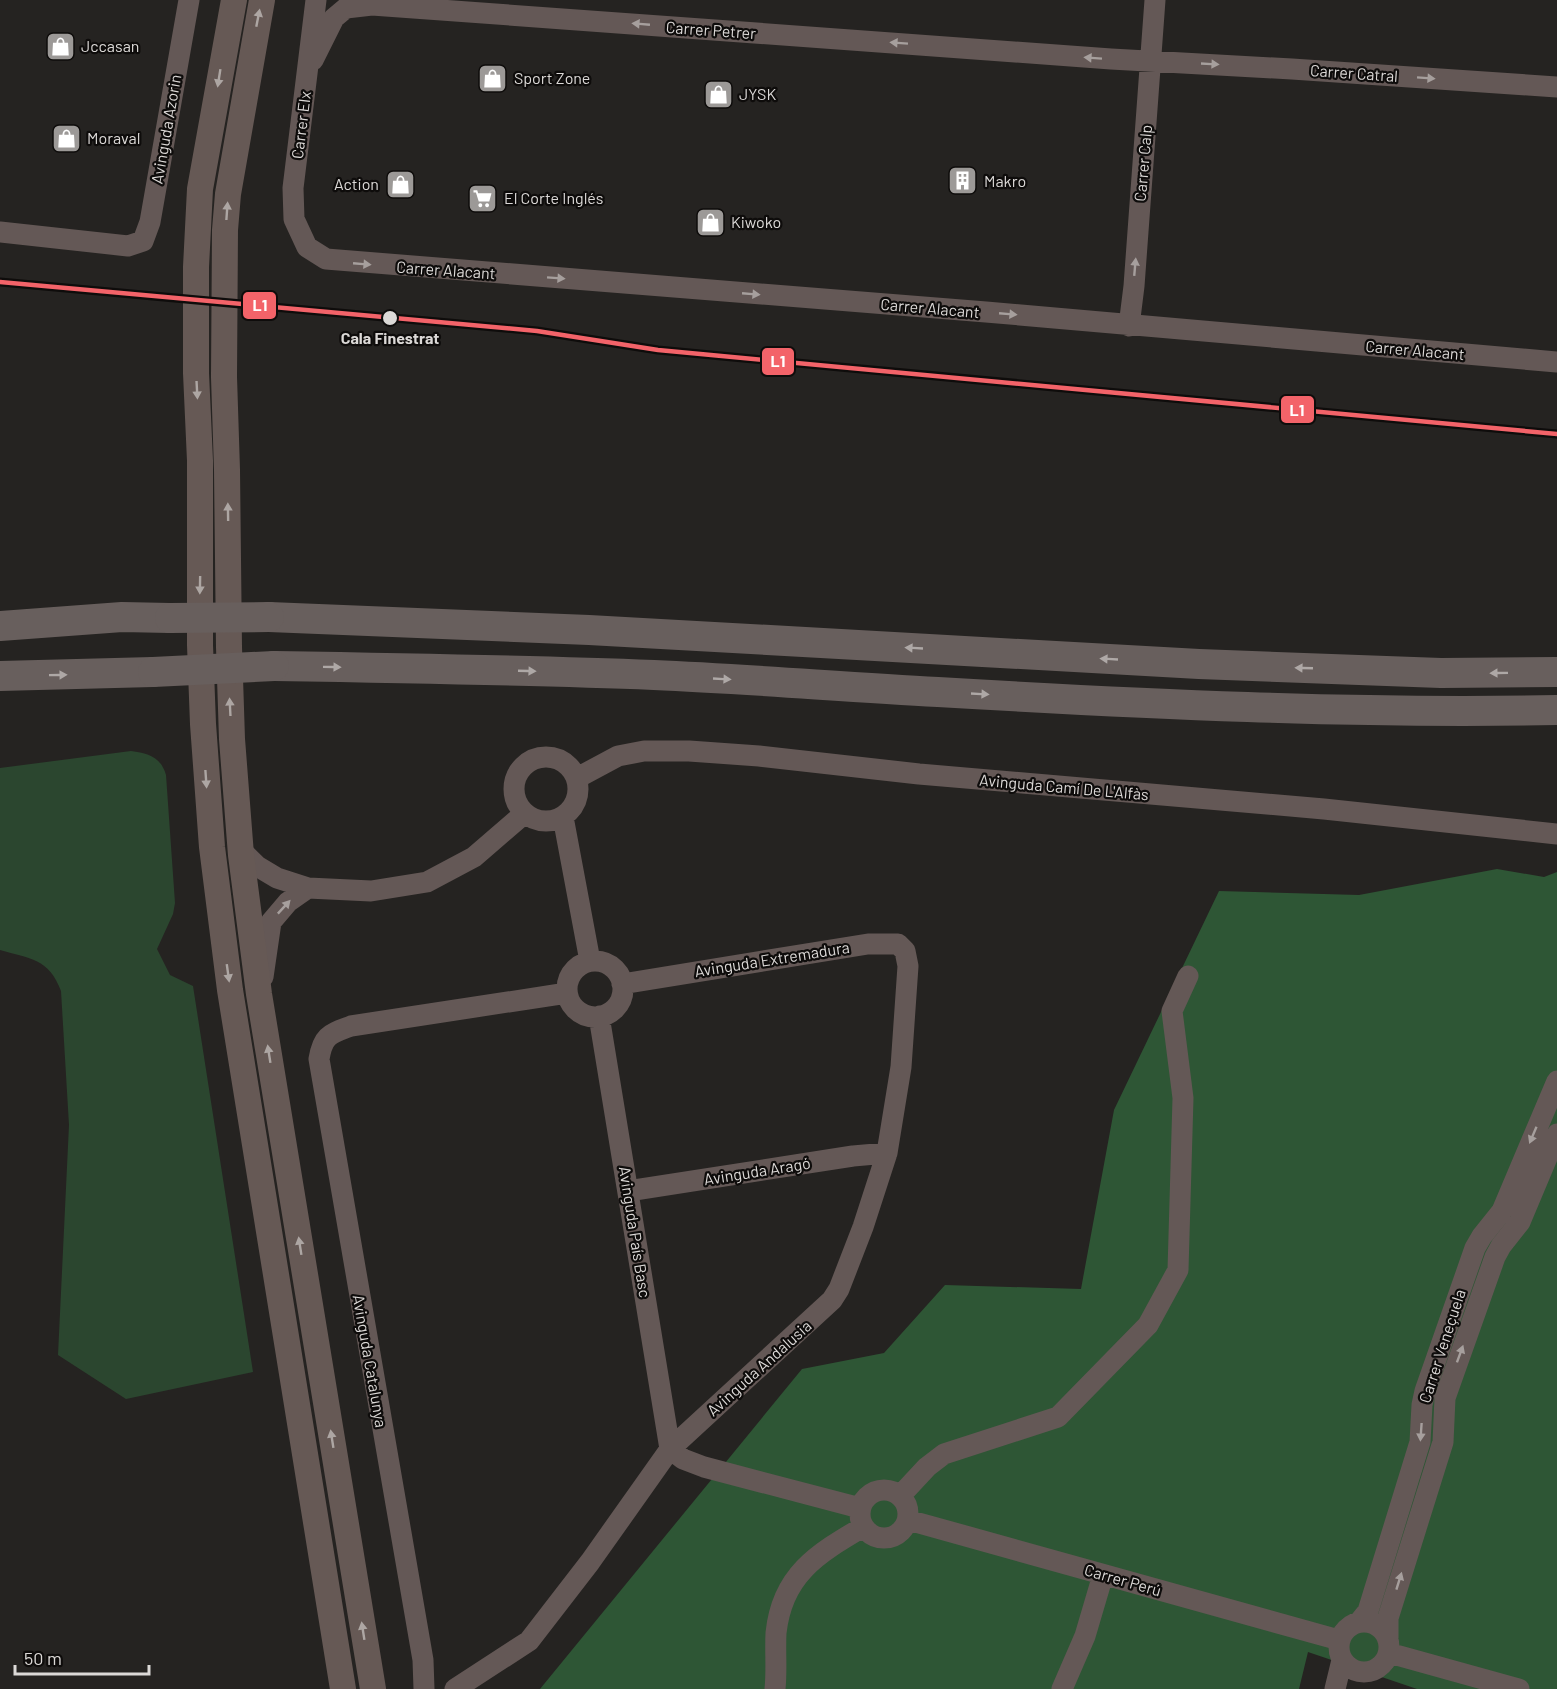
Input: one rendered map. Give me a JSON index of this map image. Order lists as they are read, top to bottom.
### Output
{
  "streets": {
    "street": [
      "Carrer Petrer",
      "Carrer Catral",
      "Carrer Elx",
      "Avinguda Azorin",
      "Carrer Calp",
      "Carrer Alacant",
      "Avinguda Camí De L'Alfàs",
      "Avinguda Extremadura",
      "Avinguda Aragó",
      "Avinguda País Basc",
      "Carrer Veneçuela",
      "Avinguda Catalunya",
      "Avinguda Andalusia",
      "Carrer Perú"
    ]
  },
  "crossings": [
    ["Carrer Petrer", "Carrer Catral"],
    ["Carrer Petrer", "Carrer Elx"],
    ["Carrer Petrer", "Carrer Calp"],
    ["Carrer Catral", "Carrer Calp"],
    ["Carrer Elx", "Carrer Alacant"],
    ["Carrer Calp", "Carrer Alacant"],
    ["Avinguda Extremadura", "Avinguda País Basc"],
    ["Avinguda Extremadura", "Avinguda Catalunya"],
    ["Avinguda Extremadura", "Avinguda Andalusia"],
    ["Avinguda Aragó", "Avinguda País Basc"],
    ["Avinguda Aragó", "Avinguda Andalusia"],
    ["Avinguda País Basc", "Avinguda Catalunya"],
    ["Avinguda País Basc", "Avinguda Andalusia"],
    ["Carrer Veneçuela", "Carrer Perú"]
  ],
  "one_way": [
    "Carrer Petrer",
    "Carrer Catral",
    "Carrer Calp",
    "Carrer Alacant"
  ],
  "places": {
    "shop": [
      "Jccasan",
      "Sport Zone",
      "JYSK",
      "Moraval",
      "Action",
      "Kiwoko"
    ],
    "building": ["Makro"],
    "supermarket": ["El Corte Inglés"],
    "other": ["Cala Finestrat"]
  },
  "lines": ["transit line L1"],
  "scale_bar": "50 m"
}
